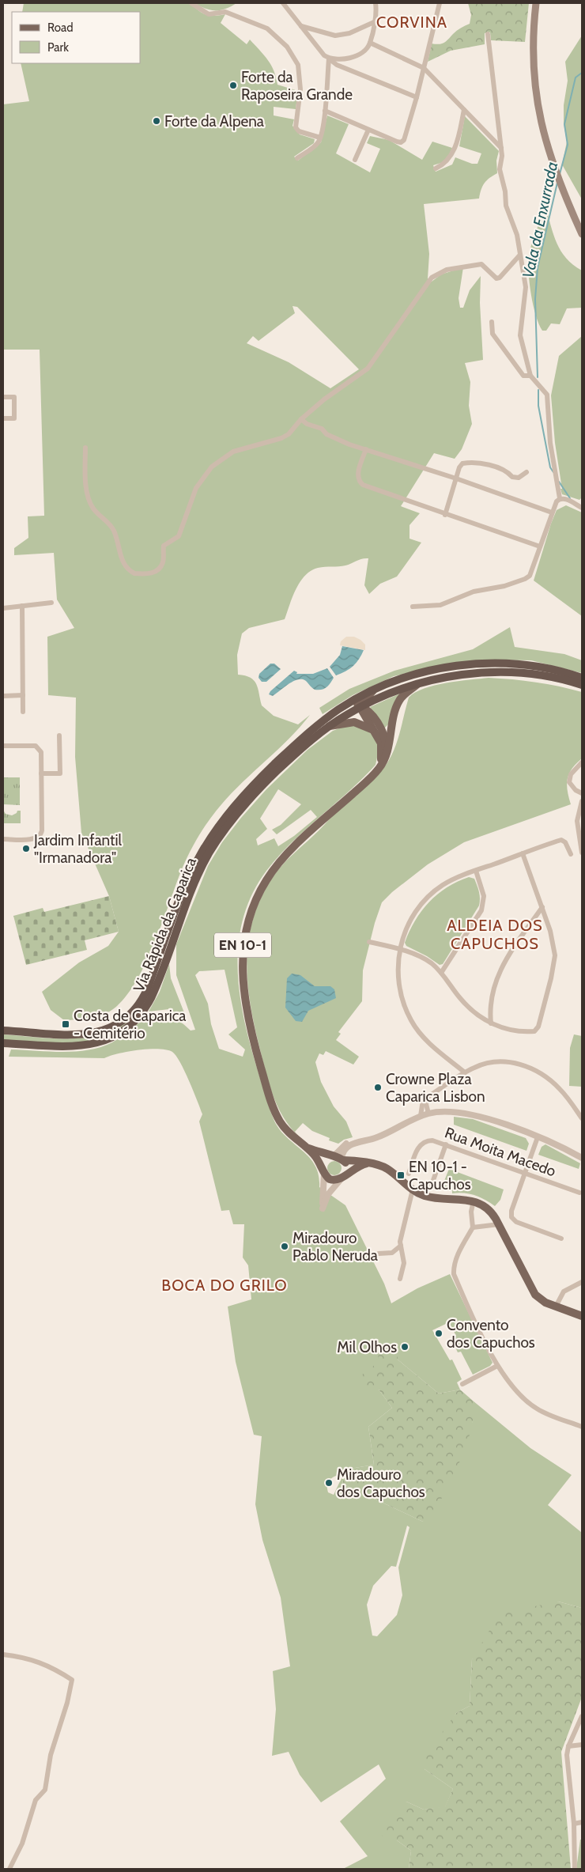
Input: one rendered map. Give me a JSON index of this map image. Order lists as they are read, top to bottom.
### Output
{
  "streets": {
    "highway": ["Via Rápida da Caparica"],
    "main road": ["EN 10-1"],
    "street": ["Rua Moita Macedo"]
  },
  "crossings": [
    ["Via Rápida da Caparica", "EN 10-1"]
  ],
  "districts": ["CORVINA", "ALDEIA DOS CAPUCHOS", "BOCA DO GRILO"],
  "water": ["Vala da Enxurrada"],
  "places": {
    "other": [
      "Forte da Raposeira Grande",
      "Forte da Alpena",
      "Jardim Infantil \"Irmanadora\"",
      "Crowne Plaza Caparica Lisbon",
      "Miradouro Pablo Neruda",
      "Convento dos Capuchos",
      "Mil Olhos",
      "Miradouro dos Capuchos"
    ],
    "transit": ["Costa de Caparica - Cemitério", "EN 10-1 - Capuchos"]
  },
  "legend": ["Road", "Park"]
}
